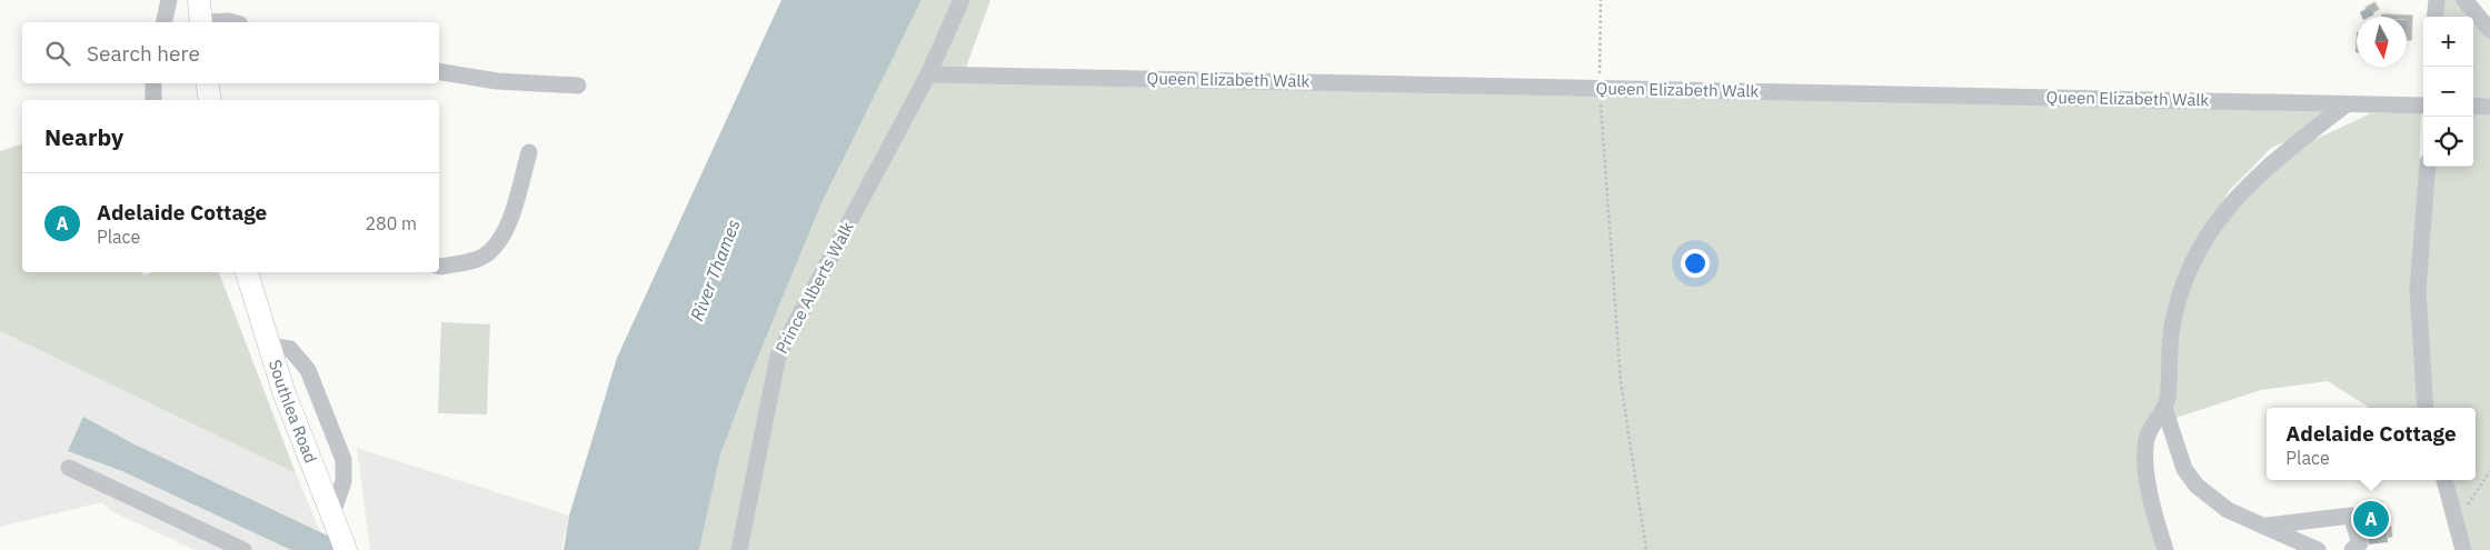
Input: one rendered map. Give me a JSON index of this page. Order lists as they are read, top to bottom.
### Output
{
  "streets": {
    "main road": ["Southlea Road"],
    "street": ["Queen Elizabeth Walk", "Prince Alberts Walk"]
  },
  "crossings": [
    ["Queen Elizabeth Walk", "Prince Alberts Walk"]
  ],
  "water": ["River Thames"],
  "north": "bottom",
  "page": {
    "map_buttons": ["+", "−"],
    "search": "Search here",
    "heading": "Nearby",
    "list": [
      {
        "mark": "A",
        "name": "Adelaide Cottage",
        "note": "Place",
        "value": "280 m"
      }
    ],
    "popup": ["Adelaide Cottage", "Place"],
    "pins": "A"
  }
}
